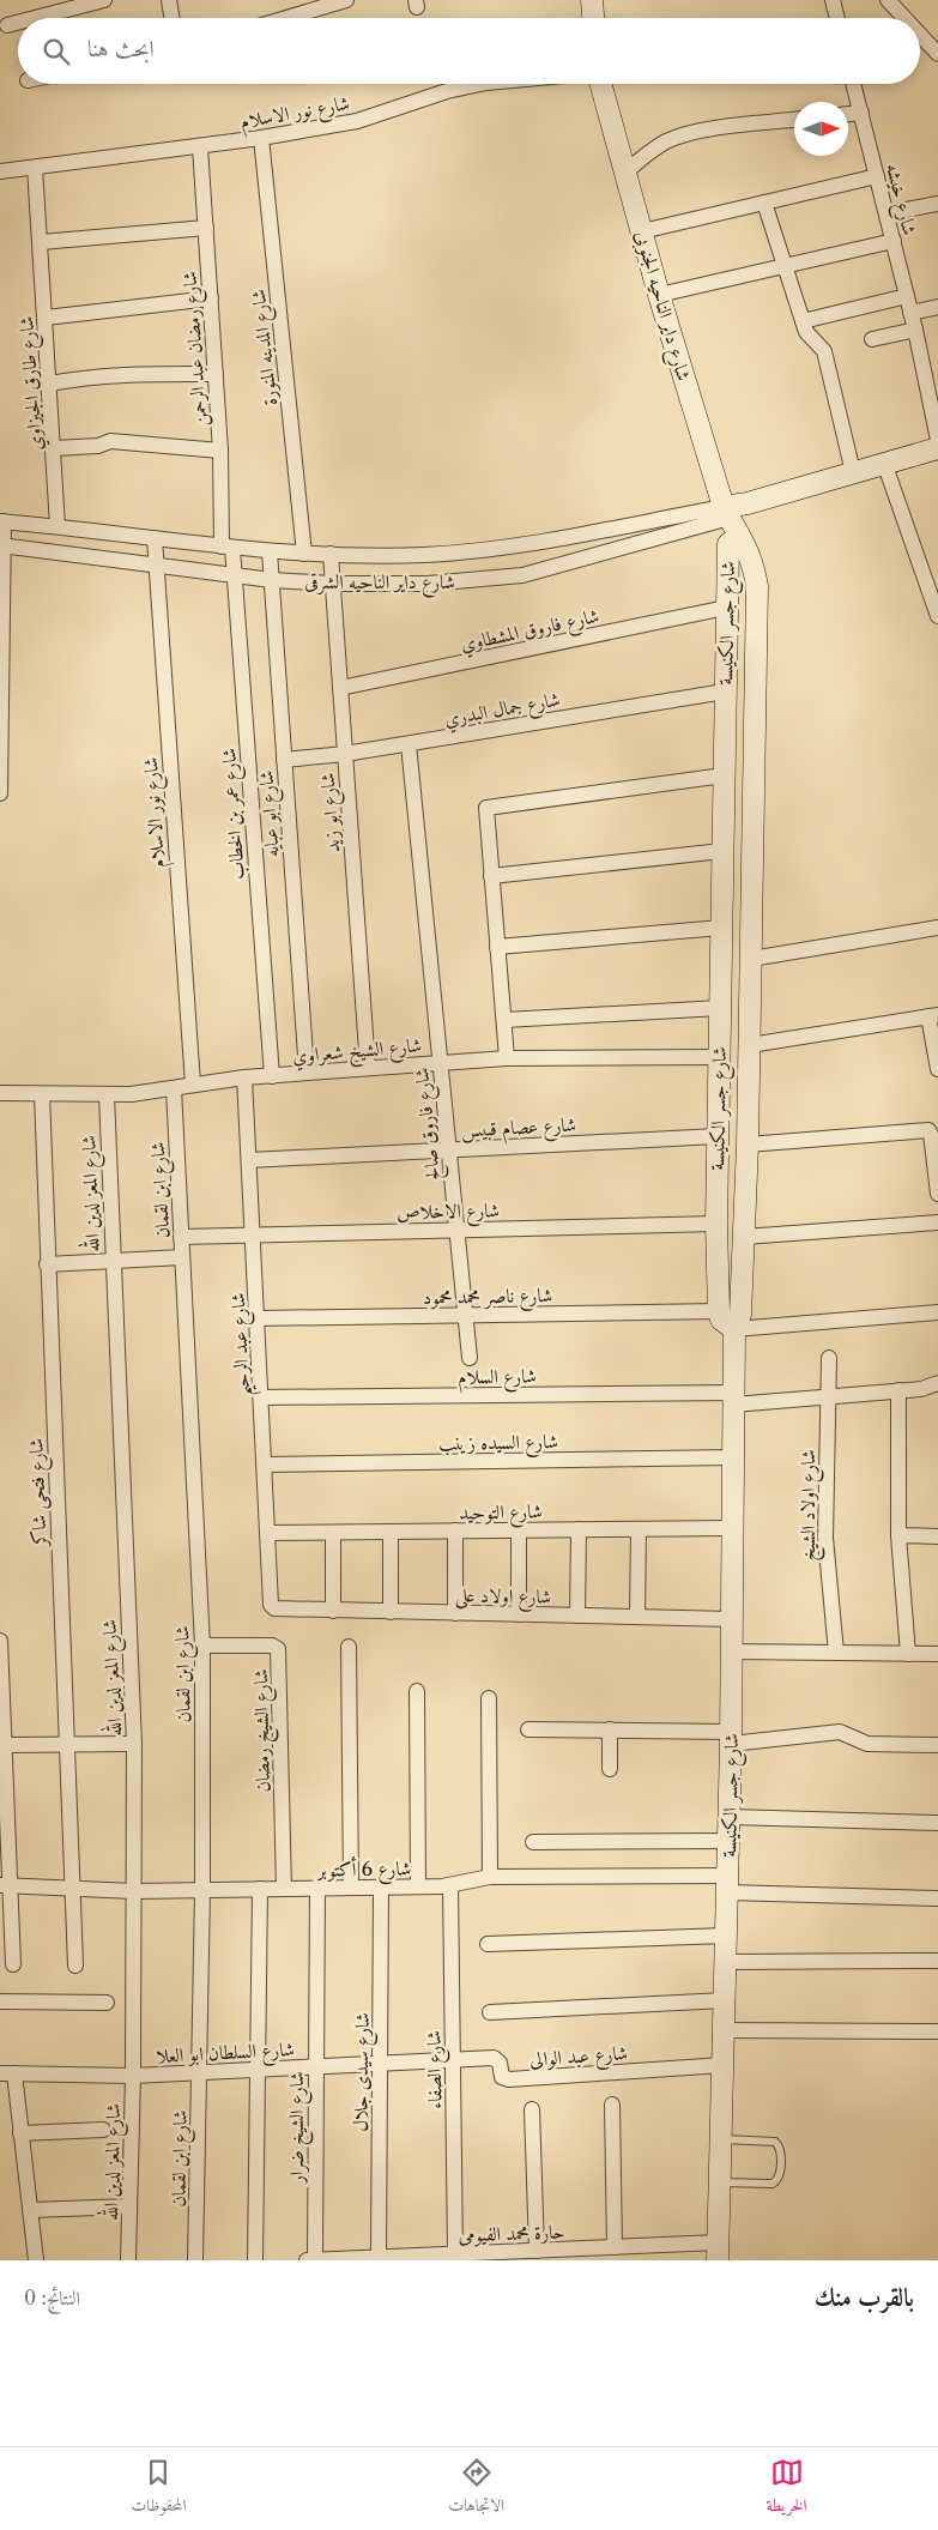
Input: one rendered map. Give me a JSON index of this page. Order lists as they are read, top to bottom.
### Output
{
  "streets": {
    "main road": ["شارع داير الناحيه الجنوبى", "شارع داير الناحيه الشرقى", "شارع جسر الكنيسة"],
    "street": [
      "شارع نور الاسلام",
      "شارع خيشه",
      "شارع المدينه المنورة",
      "شارع رمضان عبد الرحمن",
      "شارع طارق الجيزاوي",
      "شارع فاروق المشطاوي",
      "شارع جمال البدري",
      "شارع ابو زيد",
      "شارع عمر بن الخطاب",
      "شارع ابو عبايه",
      "شارع الشيخ شعراوي",
      "شارع فاروق صالح",
      "شارع عصام قبيس",
      "شارع ابن لقمان",
      "شارع المعز لدين الله",
      "شارع الاخلاص",
      "شارع ناصر محمد محمود",
      "شارع عبد الرحيم",
      "شارع السلام",
      "شارع السيده زينب",
      "شارع فتحى شاكر",
      "شارع اولاد الشيخ",
      "شارع التوحيد",
      "شارع اولاد على",
      "شارع الشيخ رمضان",
      "شارع 6 أكتوبر",
      "شارع السلطان ابو العلا",
      "شارع عبد الوالى",
      "شارع الصفاء",
      "شارع سيدى جلال",
      "شارع الشيخ ضرار",
      "حارة محمد الفيومى"
    ]
  },
  "crossings": [
    ["شارع نور الاسلام", "شارع المدينه المنورة"],
    ["شارع نور الاسلام", "شارع رمضان عبد الرحمن"],
    ["شارع نور الاسلام", "شارع طارق الجيزاوي"],
    ["شارع نور الاسلام", "شارع داير الناحيه الشرقى"],
    ["شارع نور الاسلام", "شارع الشيخ شعراوي"],
    ["شارع داير الناحيه الجنوبى", "شارع داير الناحيه الشرقى"],
    ["شارع داير الناحيه الجنوبى", "شارع جسر الكنيسة"],
    ["شارع المدينه المنورة", "شارع داير الناحيه الشرقى"],
    ["شارع رمضان عبد الرحمن", "شارع داير الناحيه الشرقى"],
    ["شارع رمضان عبد الرحمن", "شارع عمر بن الخطاب"],
    ["شارع طارق الجيزاوي", "شارع داير الناحيه الشرقى"],
    ["شارع داير الناحيه الشرقى", "شارع جسر الكنيسة"],
    ["شارع داير الناحيه الشرقى", "شارع ابو زيد"],
    ["شارع داير الناحيه الشرقى", "شارع عمر بن الخطاب"],
    ["شارع داير الناحيه الشرقى", "شارع ابو عبايه"],
    ["شارع جسر الكنيسة", "شارع فاروق المشطاوي"],
    ["شارع جسر الكنيسة", "شارع جمال البدري"],
    ["شارع جسر الكنيسة", "شارع الشيخ شعراوي"],
    ["شارع جسر الكنيسة", "شارع عصام قبيس"],
    ["شارع جسر الكنيسة", "شارع الاخلاص"],
    ["شارع جسر الكنيسة", "شارع ناصر محمد محمود"],
    ["شارع جسر الكنيسة", "شارع السلام"],
    ["شارع جسر الكنيسة", "شارع السيده زينب"],
    ["شارع جسر الكنيسة", "شارع التوحيد"],
    ["شارع جسر الكنيسة", "شارع اولاد على"],
    ["شارع جسر الكنيسة", "شارع 6 أكتوبر"],
    ["شارع جسر الكنيسة", "شارع عبد الوالى"],
    ["شارع جسر الكنيسة", "حارة محمد الفيومى"],
    ["شارع فاروق المشطاوي", "شارع ابو زيد"],
    ["شارع جمال البدري", "شارع ابو زيد"],
    ["شارع جمال البدري", "شارع ابو عبايه"],
    ["شارع جمال البدري", "شارع فاروق صالح"],
    ["شارع ابو زيد", "شارع الشيخ شعراوي"],
    ["شارع عمر بن الخطاب", "شارع الشيخ شعراوي"],
    ["شارع ابو عبايه", "شارع الشيخ شعراوي"],
    ["شارع الشيخ شعراوي", "شارع فاروق صالح"],
    ["شارع الشيخ شعراوي", "شارع ابن لقمان"],
    ["شارع الشيخ شعراوي", "شارع المعز لدين الله"],
    ["شارع الشيخ شعراوي", "شارع عبد الرحيم"],
    ["شارع الشيخ شعراوي", "شارع فتحى شاكر"],
    ["شارع فاروق صالح", "شارع عصام قبيس"],
    ["شارع فاروق صالح", "شارع الاخلاص"],
    ["شارع فاروق صالح", "شارع ناصر محمد محمود"],
    ["شارع عصام قبيس", "شارع عبد الرحيم"],
    ["شارع ابن لقمان", "شارع الاخلاص"],
    ["شارع ابن لقمان", "شارع الشيخ رمضان"],
    ["شارع ابن لقمان", "شارع 6 أكتوبر"],
    ["شارع ابن لقمان", "شارع السلطان ابو العلا"],
    ["شارع المعز لدين الله", "شارع 6 أكتوبر"],
    ["شارع المعز لدين الله", "شارع السلطان ابو العلا"],
    ["شارع الاخلاص", "شارع عبد الرحيم"],
    ["شارع ناصر محمد محمود", "شارع عبد الرحيم"],
    ["شارع عبد الرحيم", "شارع السلام"],
    ["شارع عبد الرحيم", "شارع السيده زينب"],
    ["شارع عبد الرحيم", "شارع التوحيد"],
    ["شارع عبد الرحيم", "شارع اولاد على"],
    ["شارع السلام", "شارع اولاد الشيخ"],
    ["شارع فتحى شاكر", "شارع 6 أكتوبر"],
    ["شارع الشيخ رمضان", "شارع 6 أكتوبر"],
    ["شارع 6 أكتوبر", "شارع الصفاء"],
    ["شارع 6 أكتوبر", "شارع سيدى جلال"],
    ["شارع 6 أكتوبر", "شارع الشيخ ضرار"],
    ["شارع السلطان ابو العلا", "شارع عبد الوالى"],
    ["شارع السلطان ابو العلا", "شارع الصفاء"],
    ["شارع السلطان ابو العلا", "شارع سيدى جلال"],
    ["شارع السلطان ابو العلا", "شارع الشيخ ضرار"],
    ["شارع عبد الوالى", "شارع الصفاء"],
    ["شارع الصفاء", "حارة محمد الفيومى"],
    ["شارع سيدى جلال", "حارة محمد الفيومى"],
    ["شارع الشيخ ضرار", "حارة محمد الفيومى"]
  ],
  "north": "right",
  "page": {
    "search": "ابحث هنا",
    "heading": ["بالقرب منك", "النتائج: 0"],
    "nav": ["الخريطة", "الاتجاهات", "المحفوظات"]
  }
}
